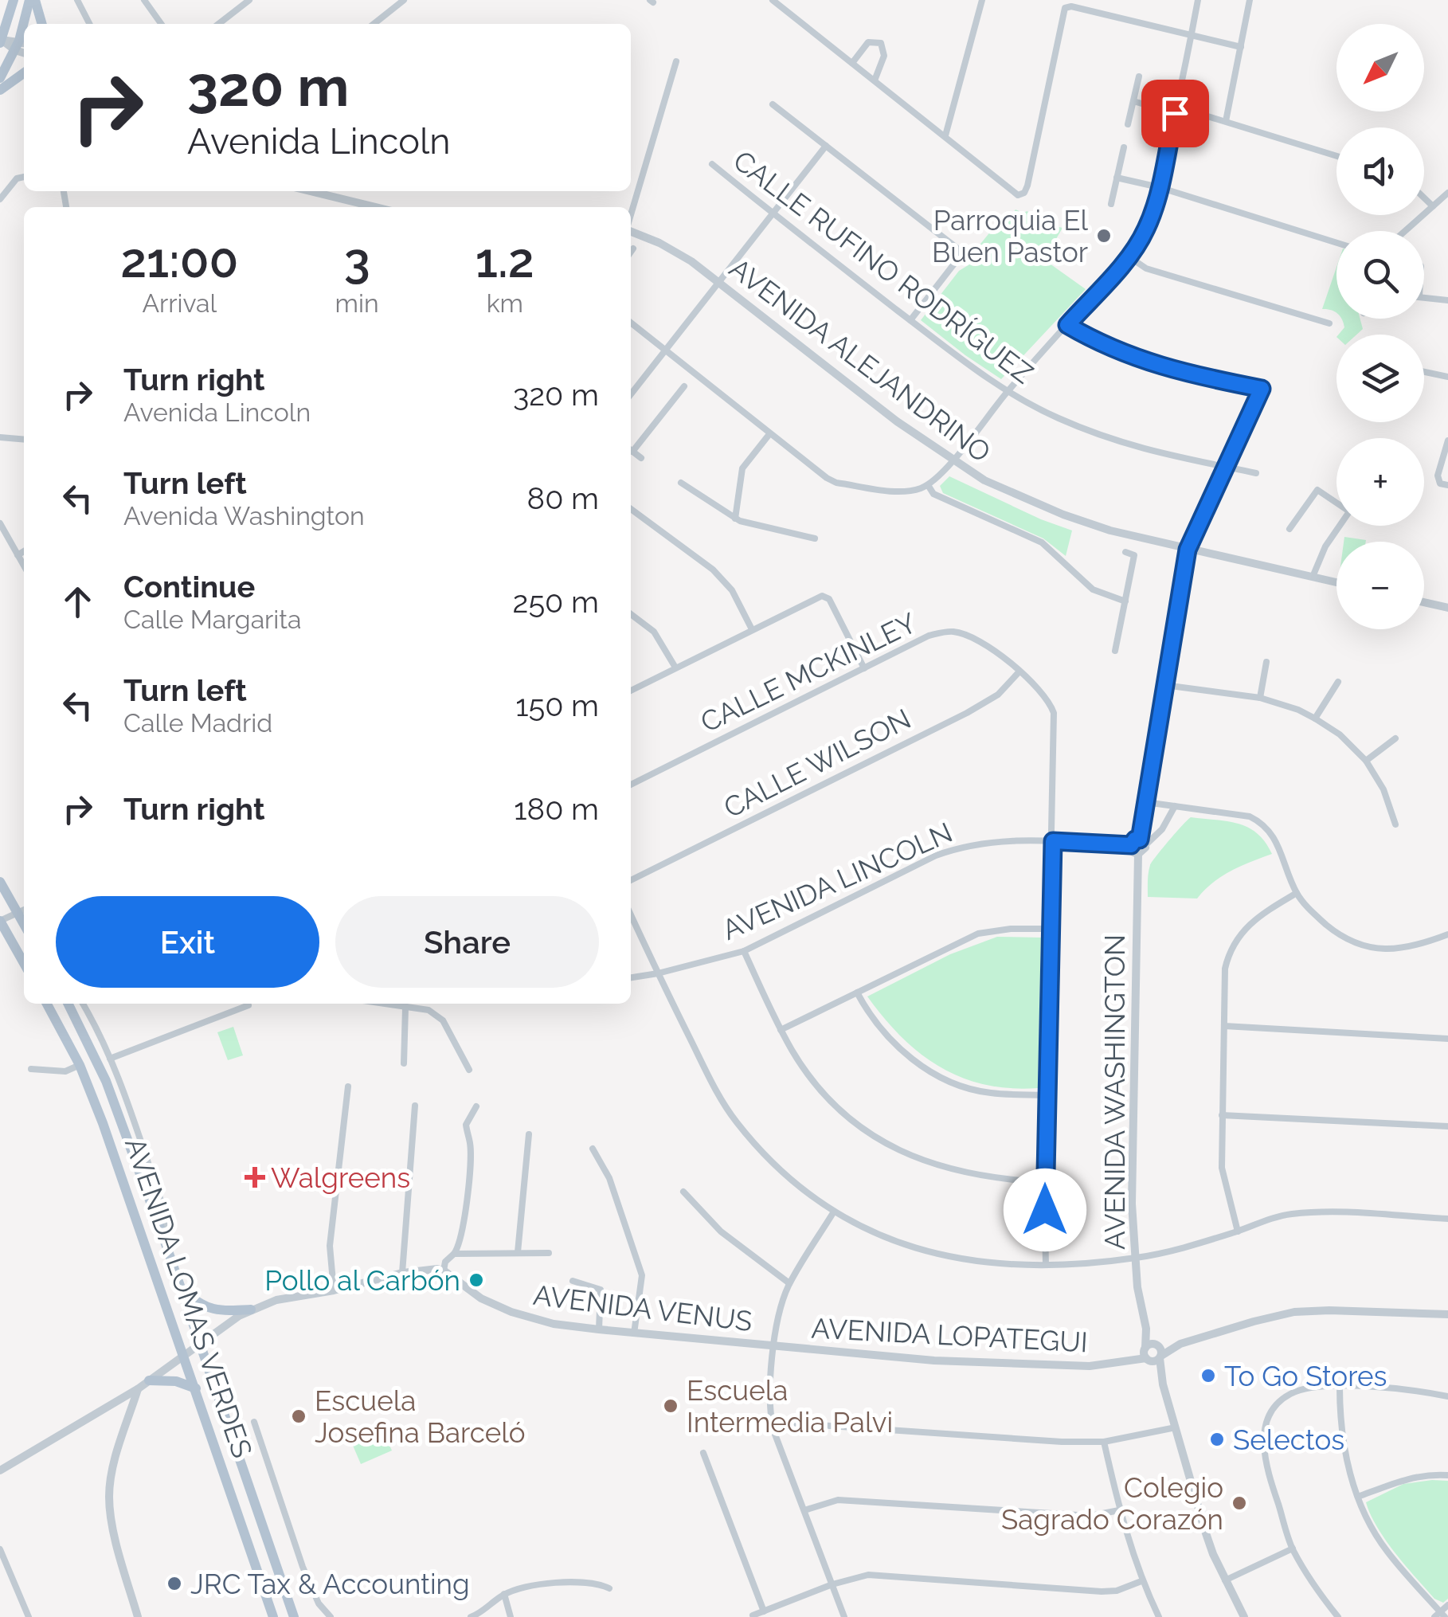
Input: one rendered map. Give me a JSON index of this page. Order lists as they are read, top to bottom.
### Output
{
  "streets": {
    "main road": ["AVENIDA LOMAS VERDES"],
    "street": [
      "CALLE RUFINO RODRÍGUEZ",
      "AVENIDA ALEJANDRINO",
      "CALLE MCKINLEY",
      "CALLE WILSON",
      "AVENIDA LINCOLN",
      "AVENIDA WASHINGTON",
      "AVENIDA VENUS",
      "AVENIDA LOPATEGUI"
    ]
  },
  "crossings": [
    ["CALLE MCKINLEY", "CALLE WILSON"],
    ["CALLE MCKINLEY", "AVENIDA LINCOLN"],
    ["AVENIDA LINCOLN", "AVENIDA WASHINGTON"],
    ["AVENIDA WASHINGTON", "AVENIDA LOPATEGUI"],
    ["AVENIDA VENUS", "AVENIDA LOPATEGUI"]
  ],
  "places": {
    "other": [
      "Parroquia El Buen Pastor",
      "Pollo al Carbón",
      "To Go Stores",
      "Escuela Intermedia Palvi",
      "Escuela Josefina Barceló",
      "Selectos",
      "Colegio Sagrado Corazón",
      "JRC Tax & Accounting"
    ],
    "health": ["Walgreens"]
  },
  "north": "bottom left",
  "page": {
    "map_buttons": ["+", "−"],
    "turn": ["320 m", "Avenida Lincoln"],
    "eta": [
      "21:00",
      "Arrival",
      "3",
      "min",
      "1.2",
      "km"
    ],
    "list": [
      {
        "name": "Turn right",
        "note": "Avenida Lincoln",
        "value": "320 m"
      },
      {
        "name": "Turn left",
        "note": "Avenida Washington",
        "value": "80 m"
      },
      {
        "name": "Continue",
        "note": "Calle Margarita",
        "value": "250 m"
      },
      {
        "name": "Turn left",
        "note": "Calle Madrid",
        "value": "150 m"
      },
      {
        "name": "Turn right",
        "value": "180 m"
      }
    ],
    "buttons": ["Exit", "Share"]
  }
}
